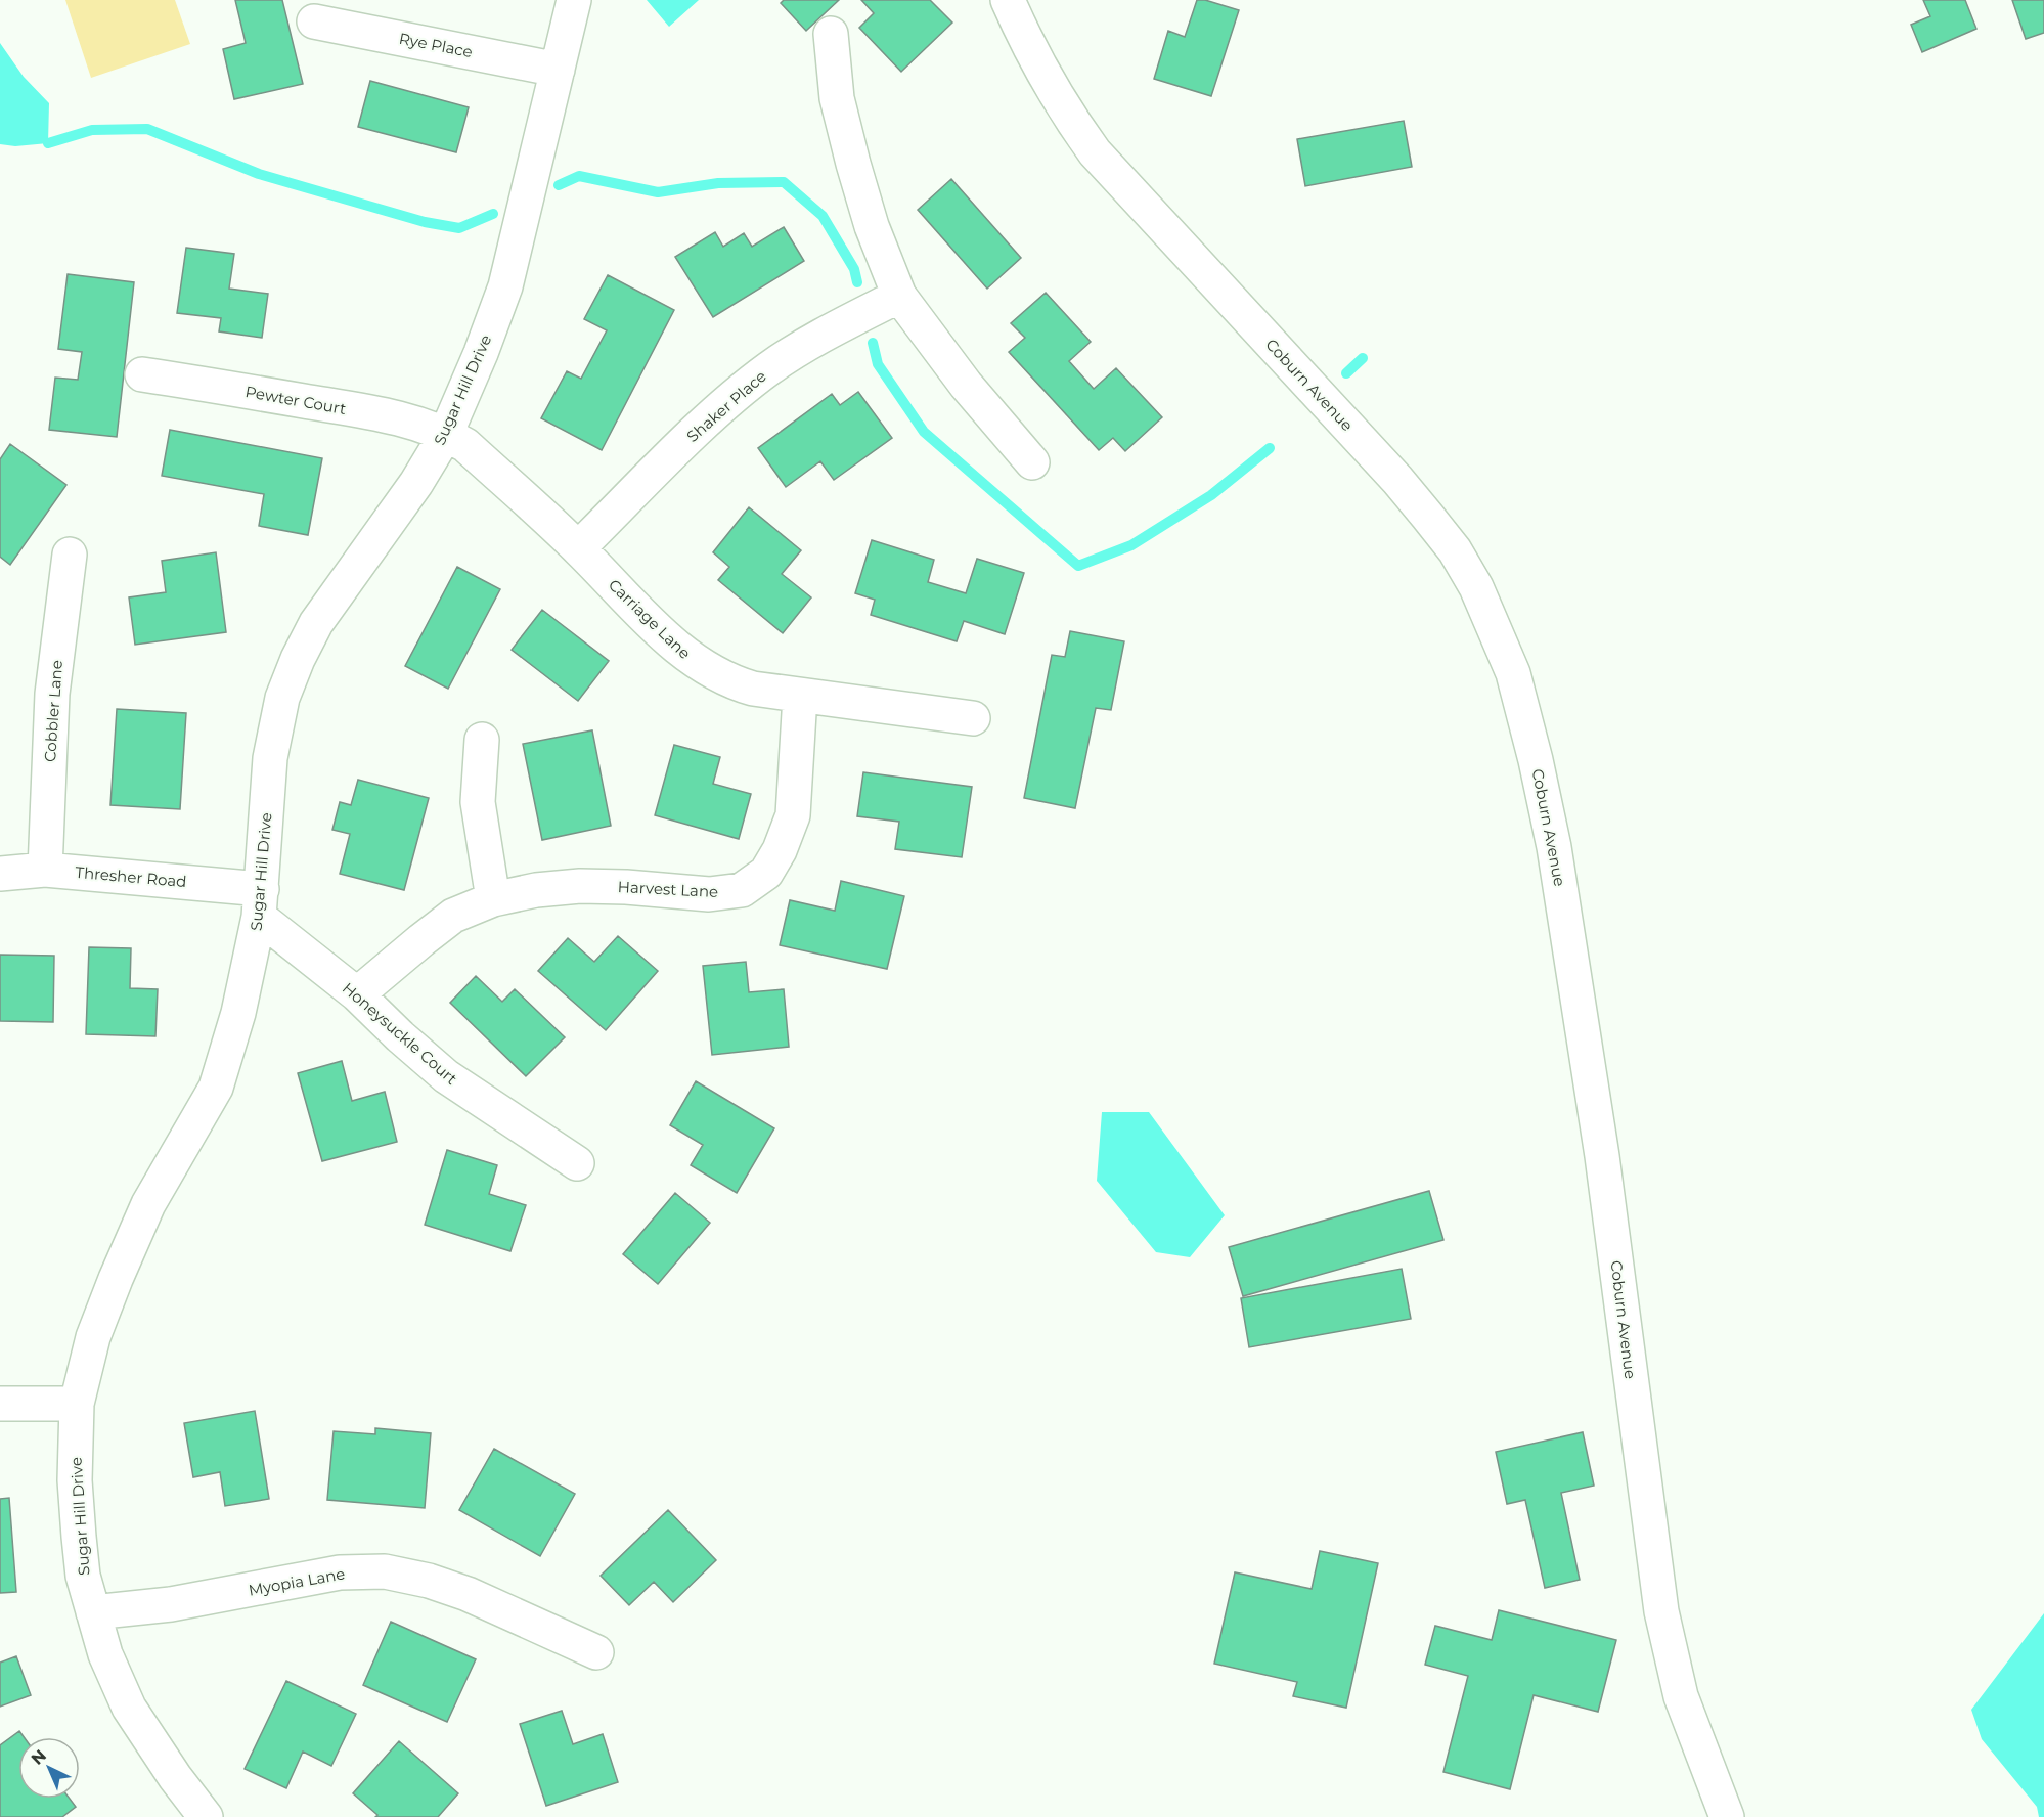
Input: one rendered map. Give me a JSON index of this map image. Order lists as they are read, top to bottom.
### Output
{
  "streets": {
    "street": [
      "Rye Place",
      "Coburn Avenue",
      "Sugar Hill Drive",
      "Pewter Court",
      "Shaker Place",
      "Carriage Lane",
      "Cobbler Lane",
      "Thresher Road",
      "Harvest Lane",
      "Honeysuckle Court",
      "Myopia Lane"
    ]
  },
  "crossings": [
    ["Rye Place", "Sugar Hill Drive"],
    ["Sugar Hill Drive", "Pewter Court"],
    ["Sugar Hill Drive", "Carriage Lane"],
    ["Sugar Hill Drive", "Thresher Road"],
    ["Sugar Hill Drive", "Honeysuckle Court"],
    ["Sugar Hill Drive", "Myopia Lane"],
    ["Pewter Court", "Carriage Lane"],
    ["Shaker Place", "Carriage Lane"],
    ["Carriage Lane", "Harvest Lane"],
    ["Cobbler Lane", "Thresher Road"],
    ["Thresher Road", "Honeysuckle Court"],
    ["Harvest Lane", "Honeysuckle Court"]
  ],
  "north": "top left"
}
